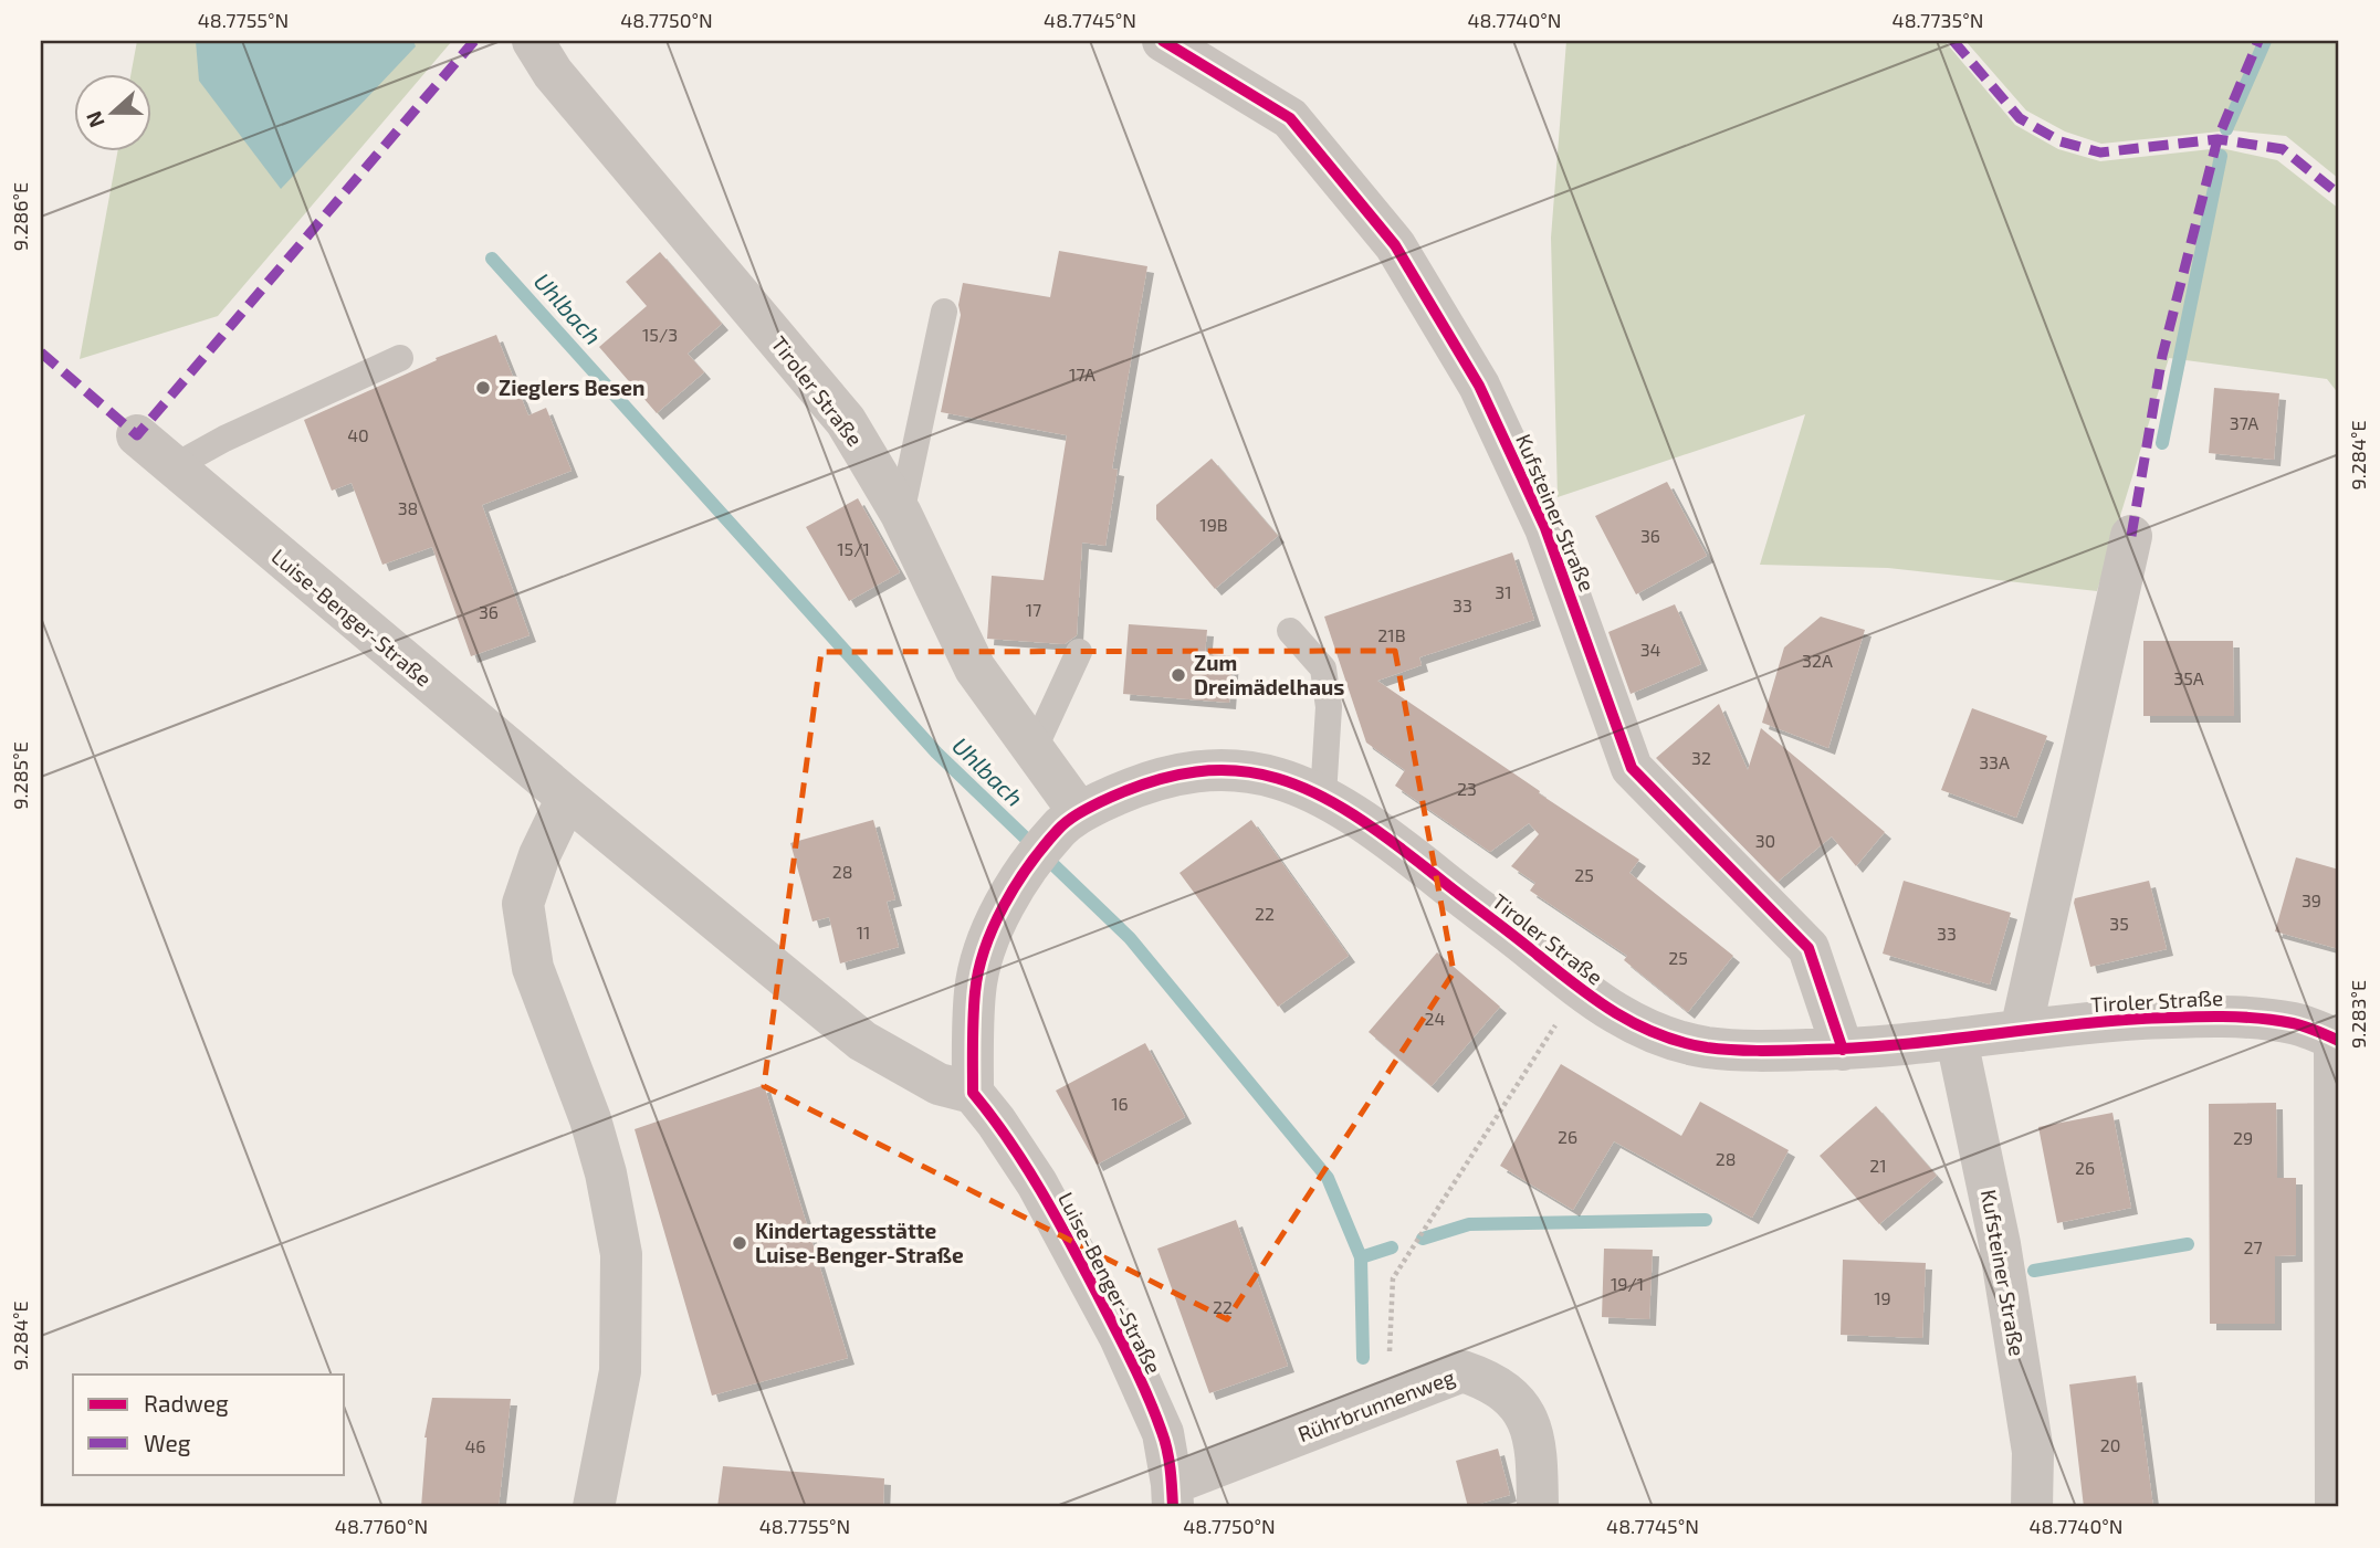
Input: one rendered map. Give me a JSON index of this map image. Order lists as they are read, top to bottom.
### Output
{
  "streets": {
    "street": [
      "Tiroler Straße",
      "Kufsteiner Straße",
      "Luise-Benger-Straße",
      "Rührbrunnenweg"
    ]
  },
  "crossings": [
    ["Tiroler Straße", "Kufsteiner Straße"],
    ["Tiroler Straße", "Luise-Benger-Straße"],
    ["Luise-Benger-Straße", "Rührbrunnenweg"]
  ],
  "water": ["Uhlbach"],
  "places": ["Zieglers Besen", "Zum Dreimädelhaus", "Kindertagesstätte Luise-Benger-Straße"],
  "house_numbers": [
    "15/3",
    "17A",
    "37A",
    "40",
    "38",
    "19B",
    "36",
    "15/1",
    "31",
    "33",
    "17",
    "36",
    "21B",
    "34",
    "32A",
    "35A",
    "32",
    "33A",
    "23",
    "30",
    "28",
    "25",
    "39",
    "22",
    "35",
    "11",
    "33",
    "25",
    "24",
    "16",
    "26",
    "29",
    "28",
    "21",
    "26",
    "27",
    "19/1",
    "19",
    "22",
    "20",
    "46"
  ],
  "legend": ["Radweg", "Weg"],
  "north": "left",
  "coordinates": [
    "48.7755°N",
    "48.7750°N",
    "48.7745°N",
    "48.7740°N",
    "48.7735°N",
    "9.286°E",
    "9.284°E",
    "9.285°E",
    "9.283°E",
    "48.7760°N"
  ]
}
